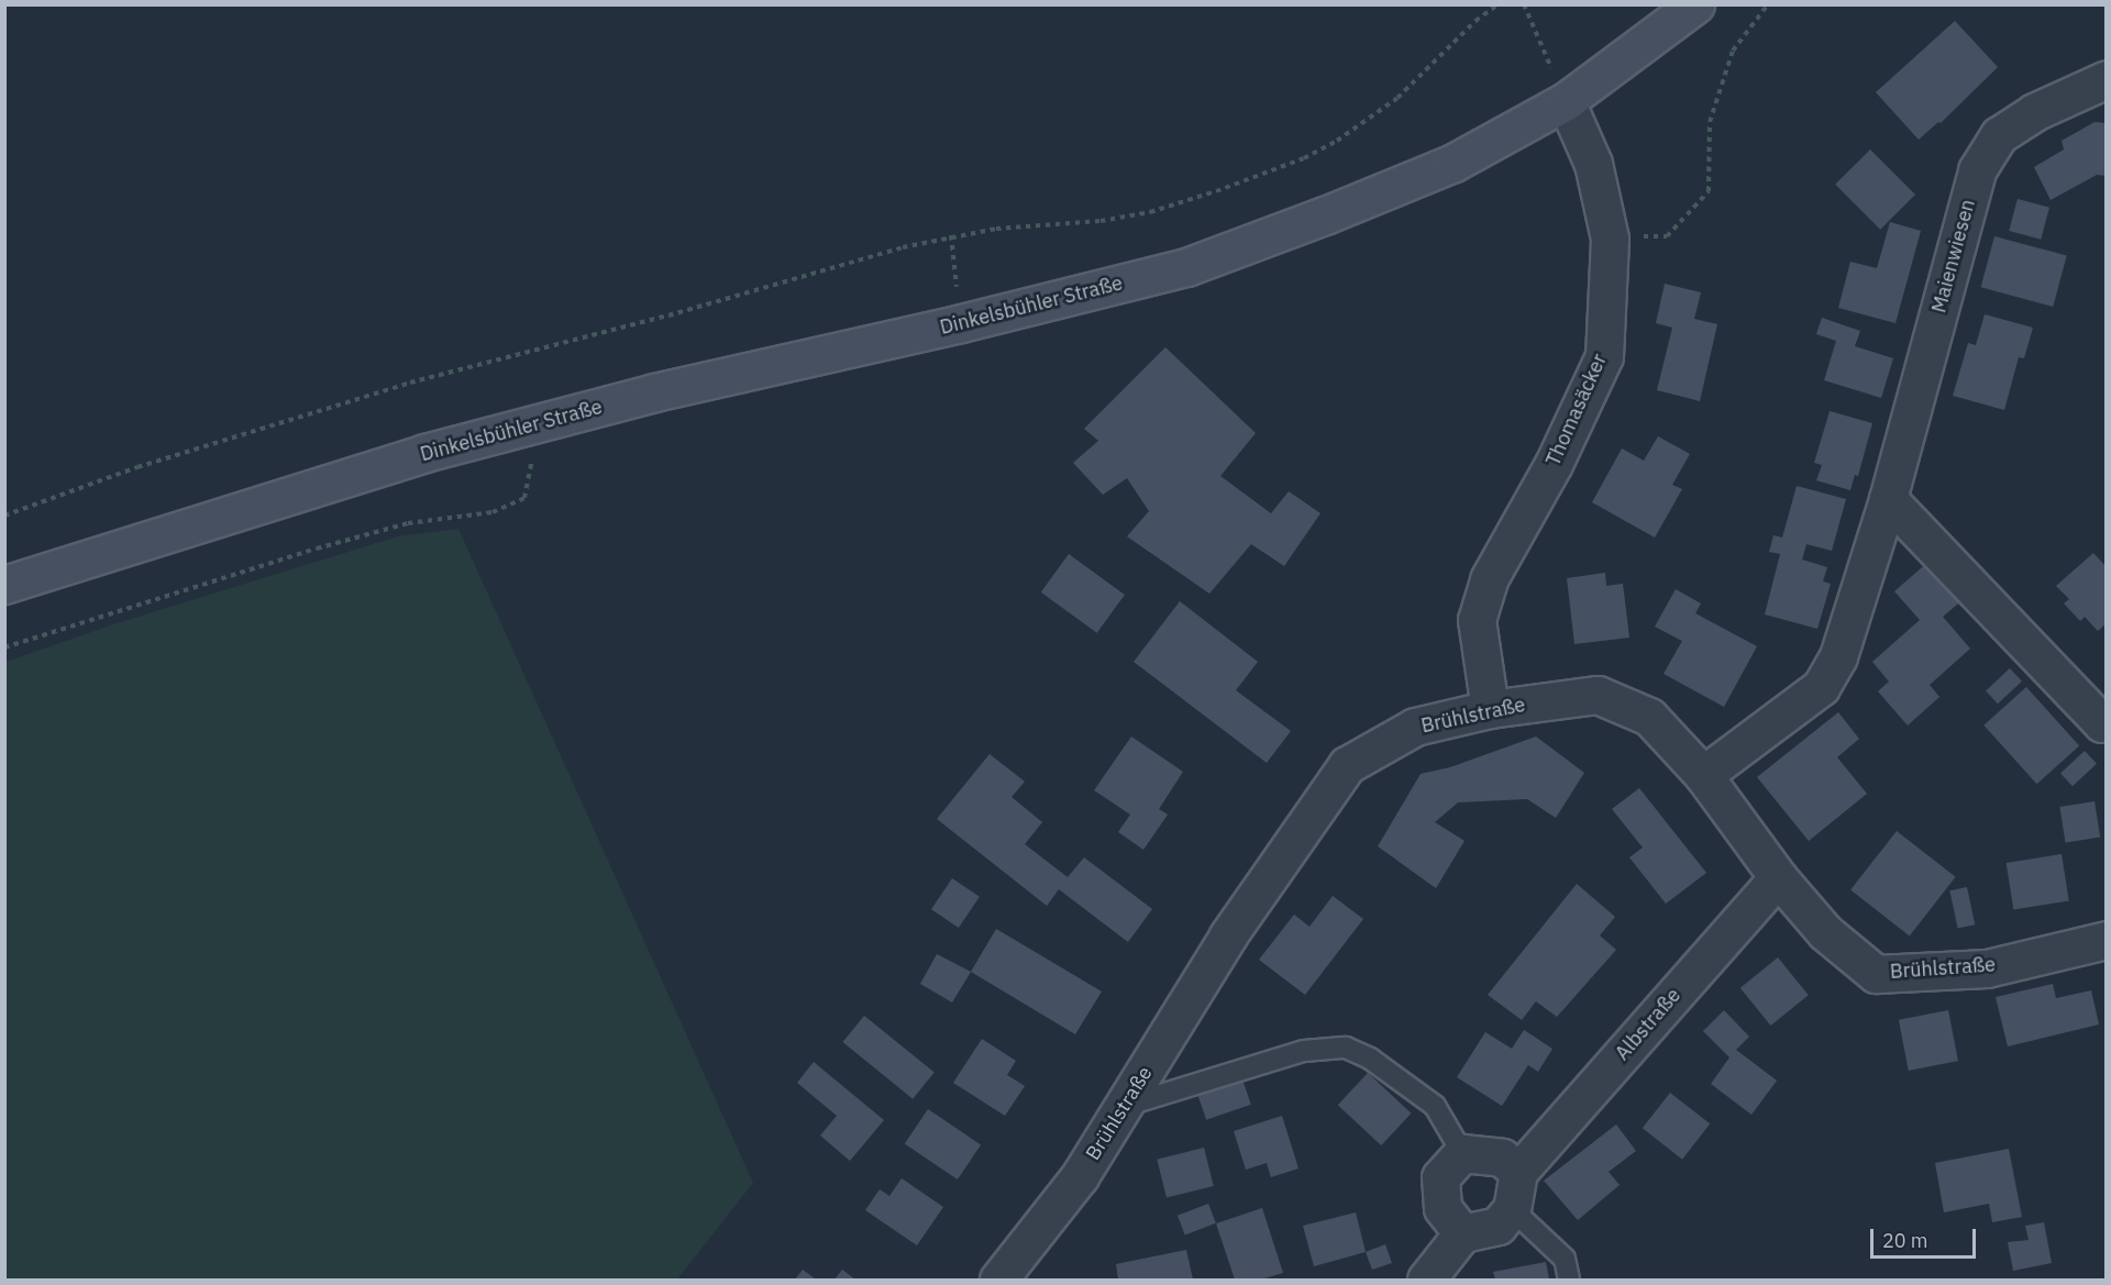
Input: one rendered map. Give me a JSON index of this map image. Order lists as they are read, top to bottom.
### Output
{
  "streets": {
    "main road": ["Dinkelsbühler Straße"],
    "street": [
      "Maienwiesen",
      "Thomasäcker",
      "Brühlstraße",
      "Albstraße"
    ]
  },
  "crossings": [
    ["Maienwiesen", "Brühlstraße"],
    ["Dinkelsbühler Straße", "Thomasäcker"],
    ["Thomasäcker", "Brühlstraße"],
    ["Brühlstraße", "Albstraße"]
  ],
  "scale_bar": "20 m"
}
